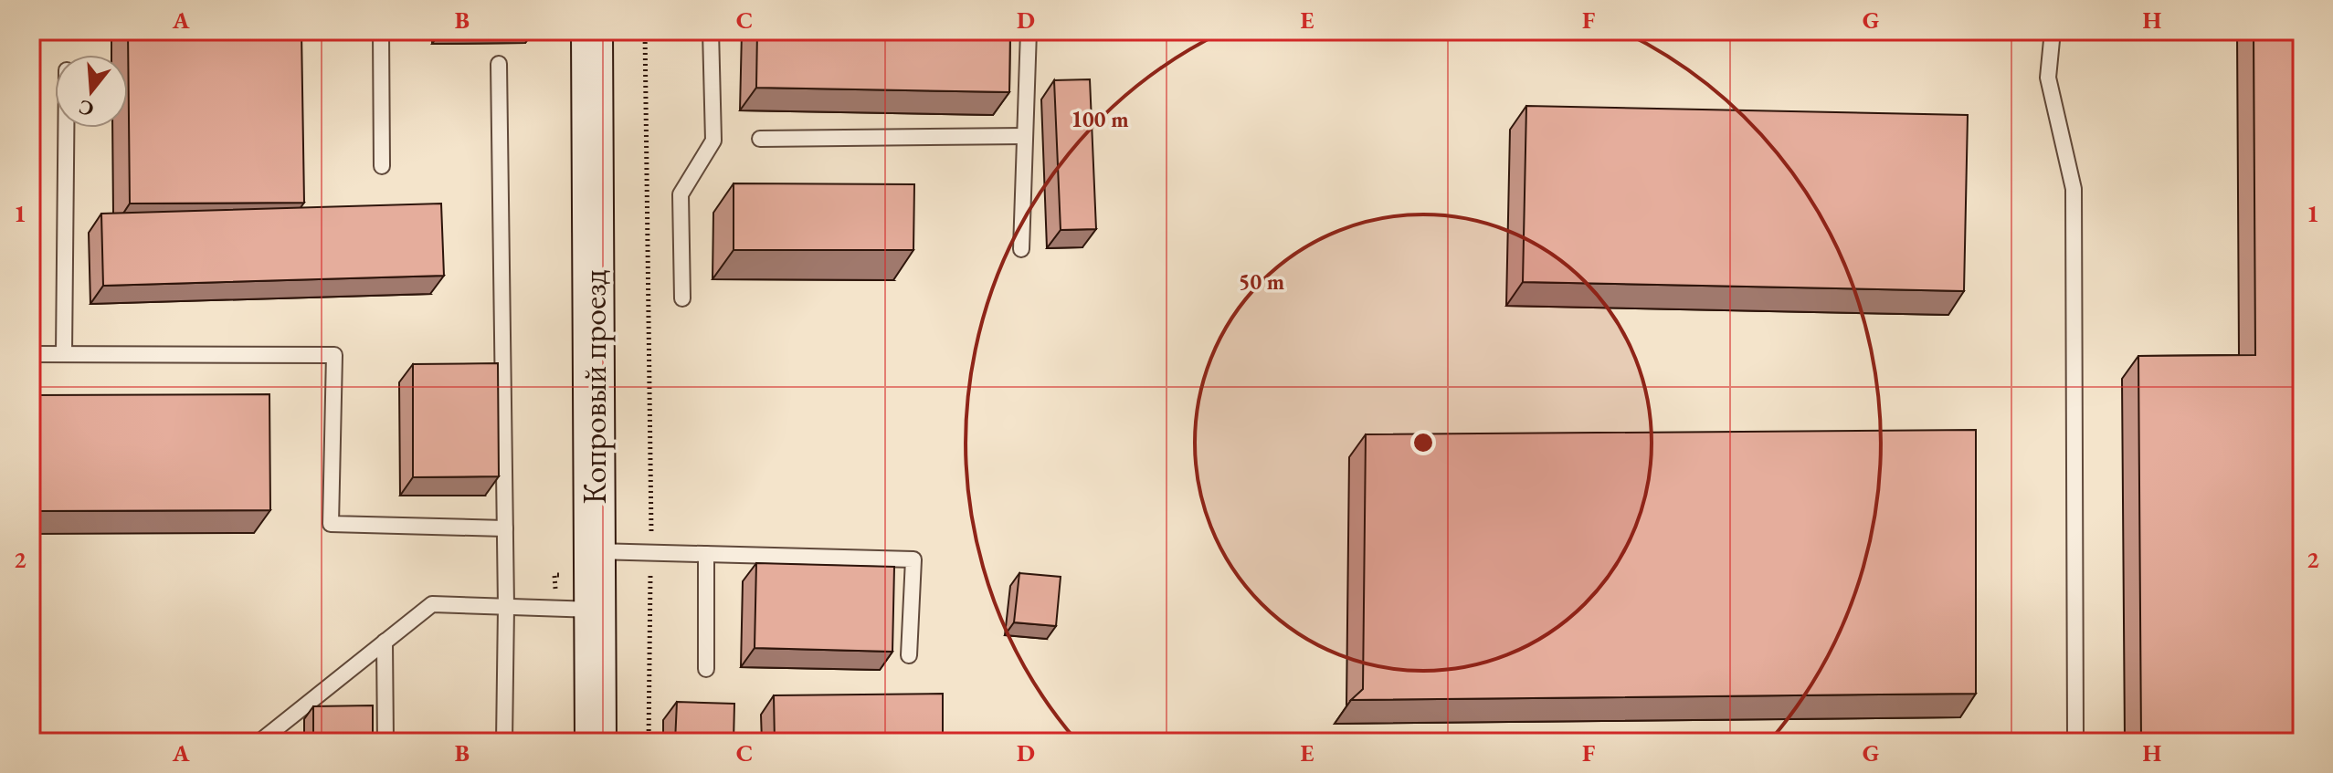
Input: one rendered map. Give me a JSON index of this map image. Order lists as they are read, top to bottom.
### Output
{
  "streets": {
    "main road": ["Копровый проезд"]
  },
  "north": "bottom",
  "grid": {
    "columns": [
      "A",
      "B",
      "C",
      "D",
      "E",
      "F",
      "G",
      "H"
    ],
    "rows": ["1", "2"]
  },
  "rings": ["100 m", "50 m"]
}
